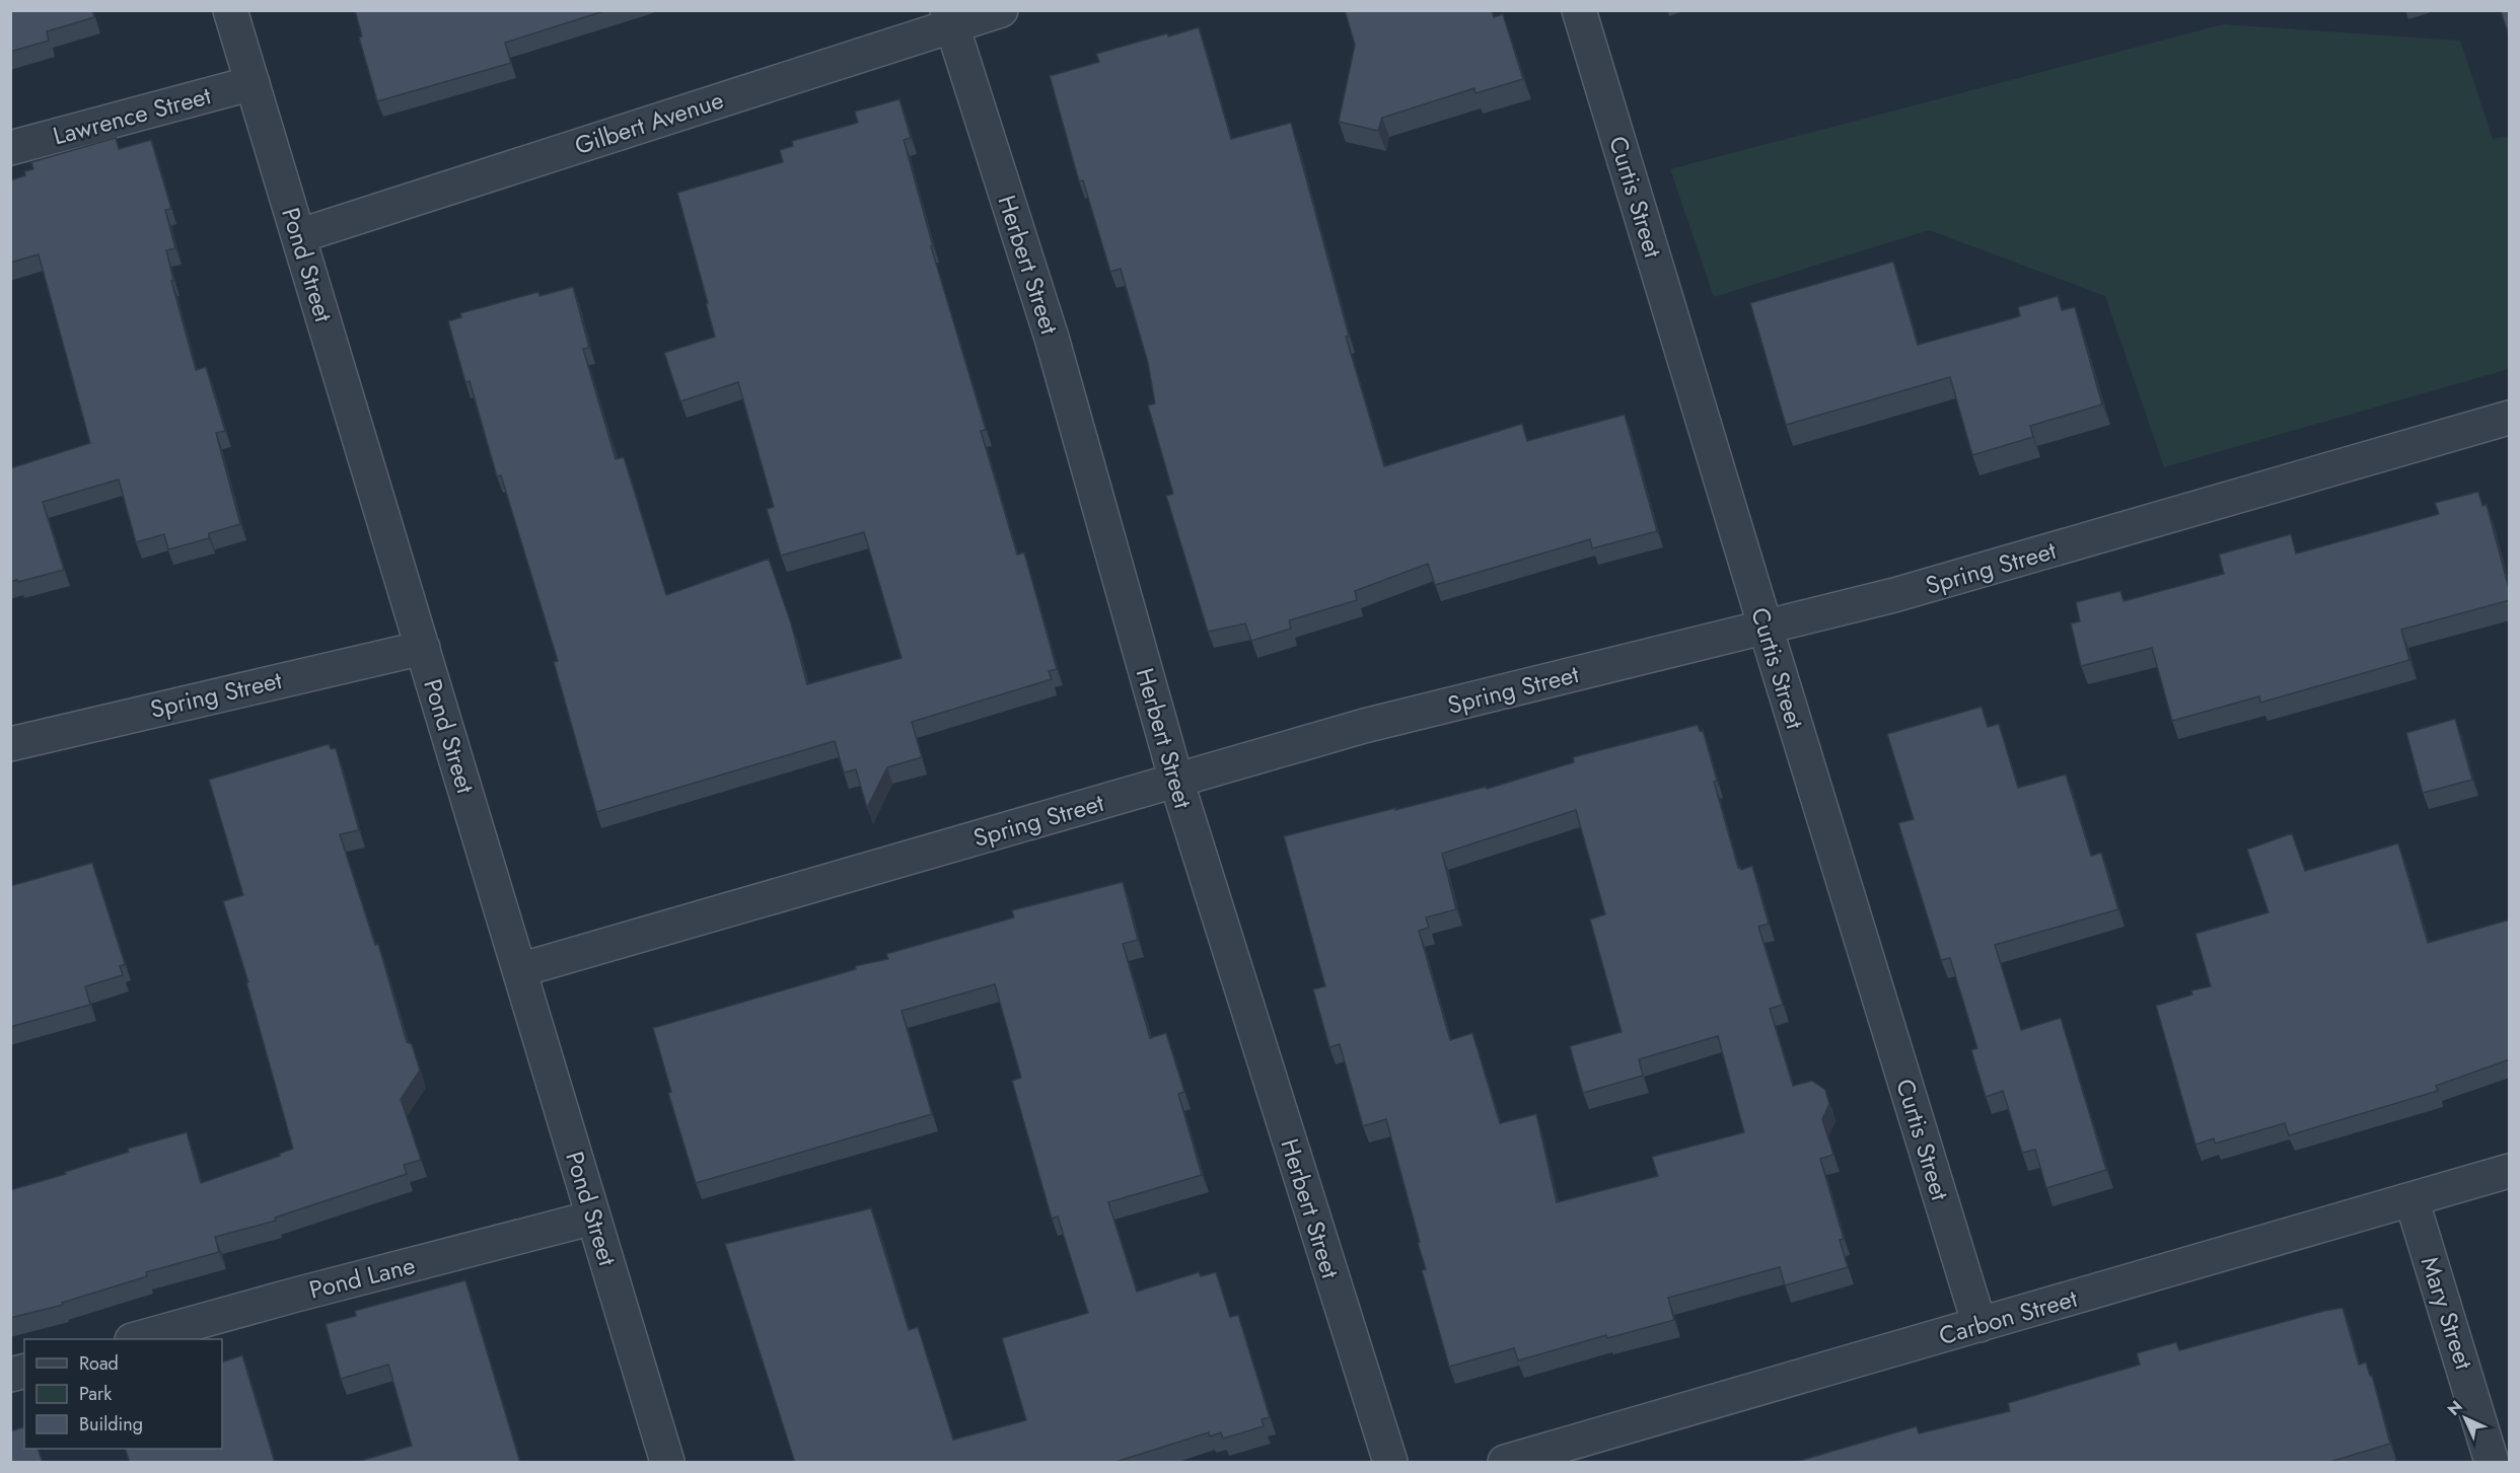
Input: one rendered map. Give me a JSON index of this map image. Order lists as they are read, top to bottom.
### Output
{
  "streets": {
    "street": [
      "Lawrence Street",
      "Gilbert Avenue",
      "Curtis Street",
      "Pond Street",
      "Herbert Street",
      "Spring Street",
      "Pond Lane",
      "Mary Street",
      "Carbon Street"
    ]
  },
  "crossings": [
    ["Lawrence Street", "Pond Street"],
    ["Gilbert Avenue", "Pond Street"],
    ["Gilbert Avenue", "Herbert Street"],
    ["Curtis Street", "Spring Street"],
    ["Curtis Street", "Carbon Street"],
    ["Pond Street", "Spring Street"],
    ["Pond Street", "Pond Lane"],
    ["Herbert Street", "Spring Street"],
    ["Mary Street", "Carbon Street"]
  ],
  "legend": ["Road", "Park", "Building"],
  "north": "top left"
}
